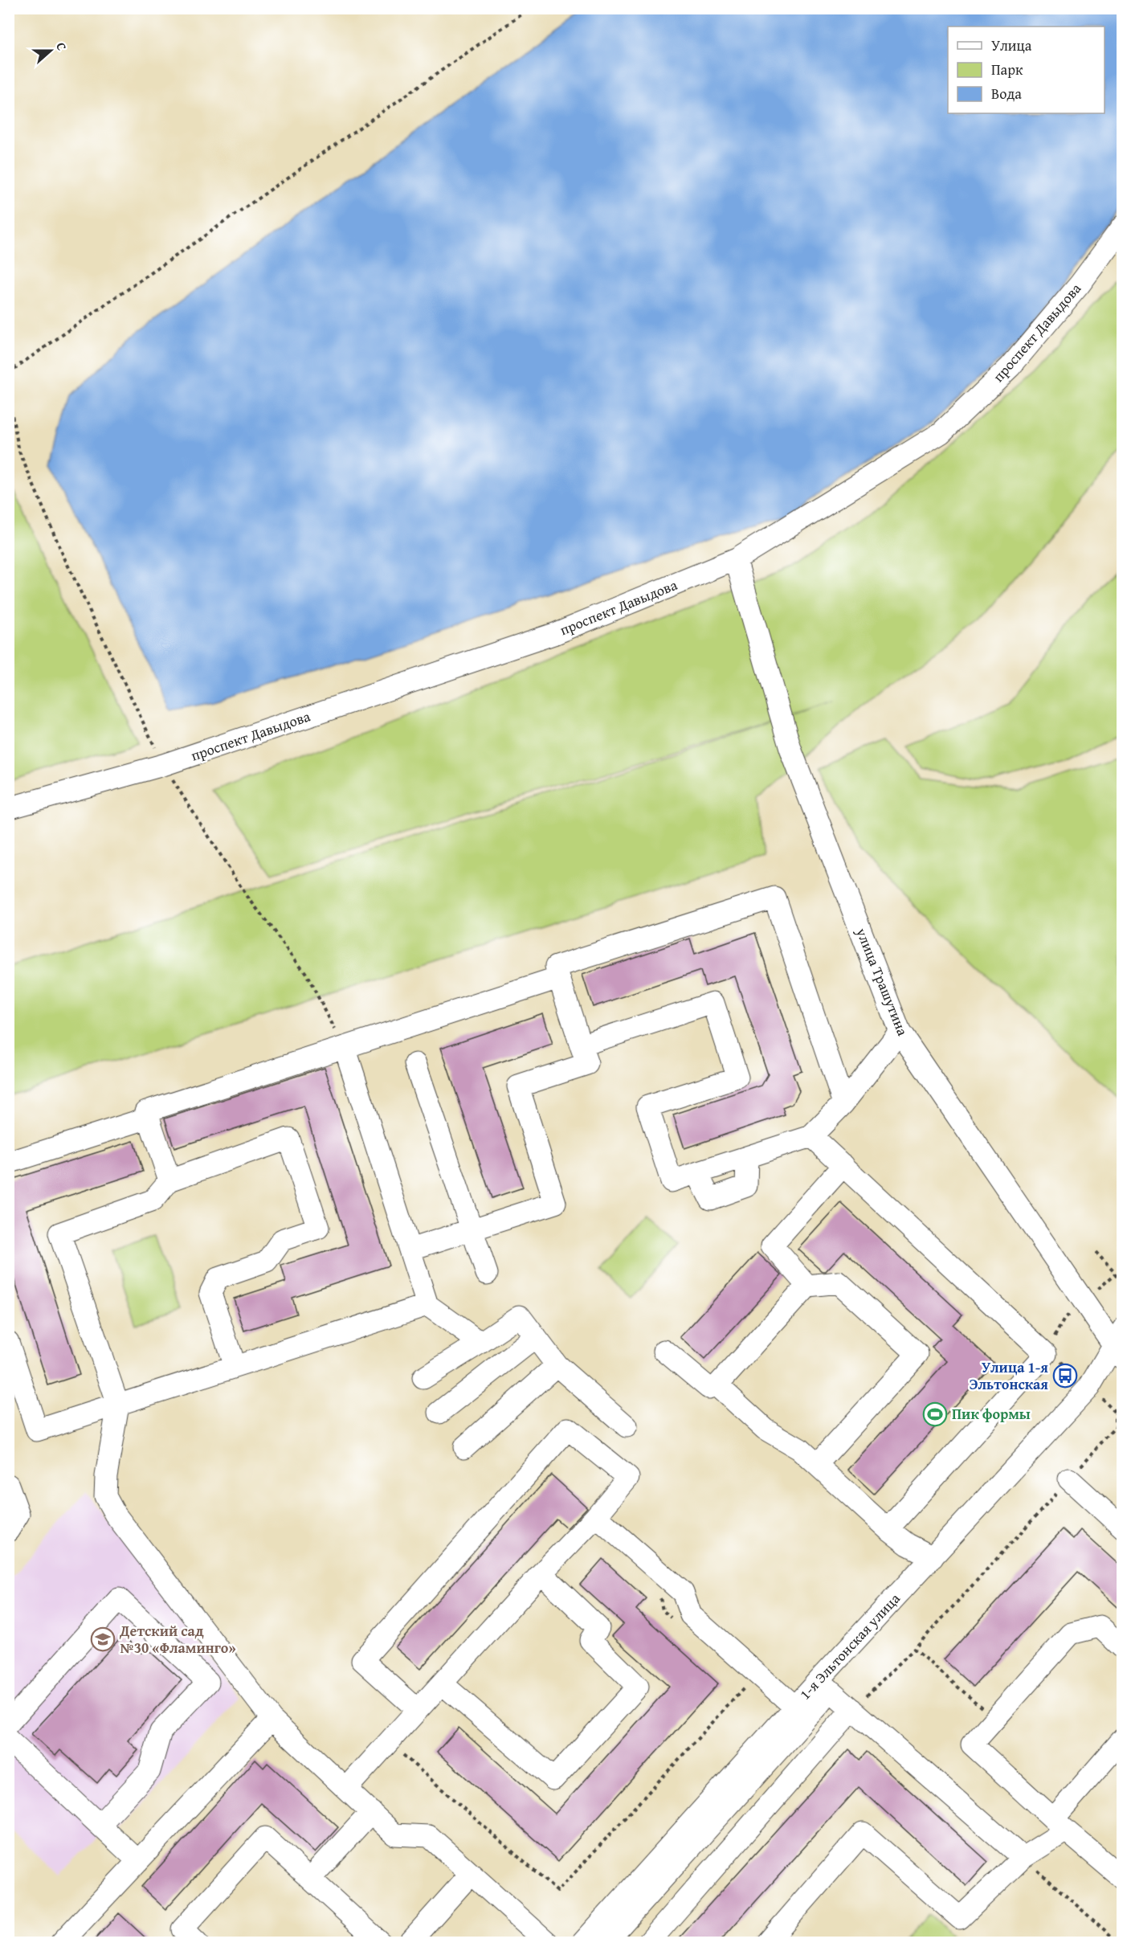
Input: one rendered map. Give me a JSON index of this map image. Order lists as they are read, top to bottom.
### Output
{
  "streets": {
    "street": ["проспект Давыдова", "улица Трашутина", "1-я Эльтонская улица"]
  },
  "crossings": [
    ["проспект Давыдова", "улица Трашутина"],
    ["улица Трашутина", "1-я Эльтонская улица"]
  ],
  "places": {
    "bus stop": ["Улица 1-я Эльтонская"],
    "sports": ["Пик формы"],
    "school or university": ["Детский сад №30 «Фламинго»"]
  },
  "legend": ["Улица", "Парк", "Вода"],
  "north": "right"
}
